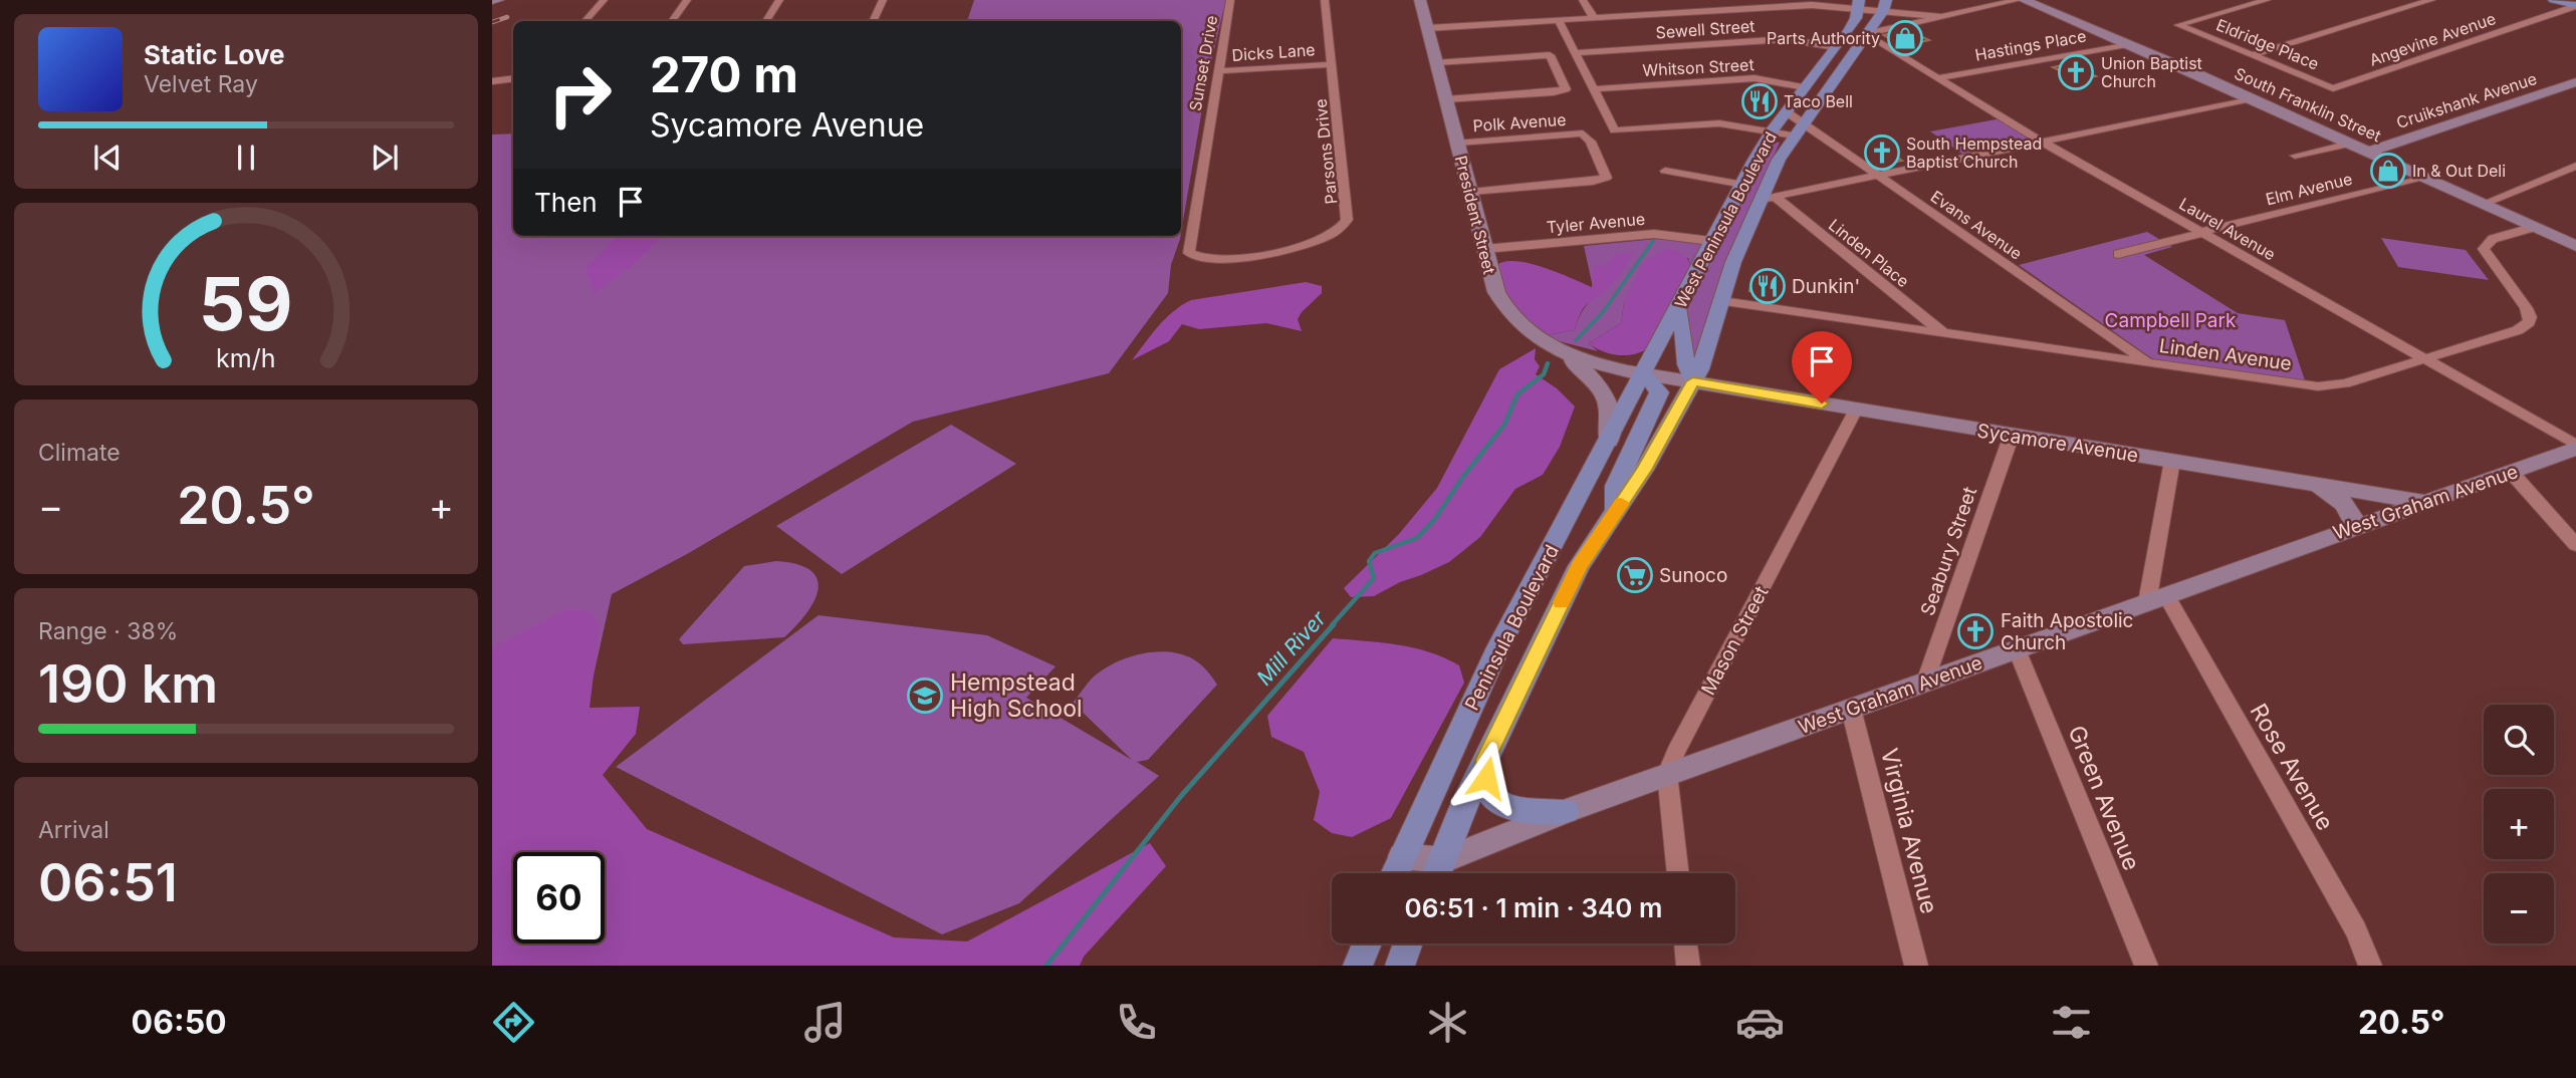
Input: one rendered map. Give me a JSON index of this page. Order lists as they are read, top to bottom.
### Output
{
  "streets": {
    "main road": ["West Peninsula Boulevard", "Peninsula Boulevard"],
    "street": [
      "Sewell Street",
      "Angevine Avenue",
      "Eldridge Place",
      "Hastings Place",
      "Dicks Lane",
      "Sunset Drive",
      "Whitson Street",
      "Cruikshank Avenue",
      "South Franklin Street",
      "Polk Avenue",
      "Parsons Drive",
      "Elm Avenue",
      "President Street",
      "Tyler Avenue",
      "Evans Avenue",
      "Laurel Avenue",
      "Linden Place",
      "Linden Avenue",
      "Sycamore Avenue",
      "West Graham Avenue",
      "Seabury Street",
      "Mason Street",
      "Rose Avenue",
      "Green Avenue",
      "Virginia Avenue"
    ]
  },
  "crossings": [
    ["Sewell Street", "West Peninsula Boulevard"],
    ["Angevine Avenue", "Eldridge Place"],
    ["Hastings Place", "South Franklin Street"],
    ["Hastings Place", "Laurel Avenue"],
    ["Dicks Lane", "Sunset Drive"],
    ["Dicks Lane", "Parsons Drive"],
    ["Sunset Drive", "Parsons Drive"],
    ["Whitson Street", "West Peninsula Boulevard"],
    ["Cruikshank Avenue", "South Franklin Street"],
    ["South Franklin Street", "Elm Avenue"],
    ["South Franklin Street", "Linden Avenue"],
    ["Polk Avenue", "President Street"],
    ["Elm Avenue", "Laurel Avenue"],
    ["President Street", "West Peninsula Boulevard"],
    ["President Street", "Tyler Avenue"],
    ["President Street", "Sycamore Avenue"],
    ["President Street", "Peninsula Boulevard"],
    ["West Peninsula Boulevard", "Tyler Avenue"],
    ["West Peninsula Boulevard", "Evans Avenue"],
    ["West Peninsula Boulevard", "Laurel Avenue"],
    ["West Peninsula Boulevard", "Linden Place"],
    ["West Peninsula Boulevard", "Linden Avenue"],
    ["West Peninsula Boulevard", "Sycamore Avenue"],
    ["West Peninsula Boulevard", "Peninsula Boulevard"],
    ["Evans Avenue", "Linden Avenue"],
    ["Laurel Avenue", "Linden Avenue"],
    ["Laurel Avenue", "West Graham Avenue"],
    ["Linden Place", "Linden Avenue"],
    ["Sycamore Avenue", "West Graham Avenue"],
    ["Sycamore Avenue", "Seabury Street"],
    ["Sycamore Avenue", "Peninsula Boulevard"],
    ["Sycamore Avenue", "Mason Street"],
    ["West Graham Avenue", "Seabury Street"],
    ["West Graham Avenue", "Peninsula Boulevard"],
    ["West Graham Avenue", "Mason Street"],
    ["West Graham Avenue", "Rose Avenue"],
    ["West Graham Avenue", "Green Avenue"],
    ["West Graham Avenue", "Virginia Avenue"]
  ],
  "water": ["Mill River"],
  "parks": ["Campbell Park"],
  "places": {
    "shop": ["Parts Authority", "In & Out Deli"],
    "church": ["Union Baptist Church", "South Hempstead Baptist Church", "Faith Apostolic Church"],
    "restaurant": ["Taco Bell", "Dunkin'"],
    "supermarket": ["Sunoco"],
    "school or university": ["Hempstead High School"]
  },
  "page": {
    "turn": ["270 m", "Sycamore Avenue"],
    "song": ["Static Love", "Velvet Ray"],
    "then": "Then",
    "tile": [
      "Climate",
      ["Range · 38%", "190 km"],
      ["Arrival", "06:51"]
    ],
    "heat": ["−", "20.5°", "+"],
    "map_buttons": ["+", "−"],
    "limit": "60",
    "trip": "06:51 · 1 min · 340 m",
    "tabs": ["06:50", "20.5°"],
    "gauge": ["59", "km/h"]
  }
}
